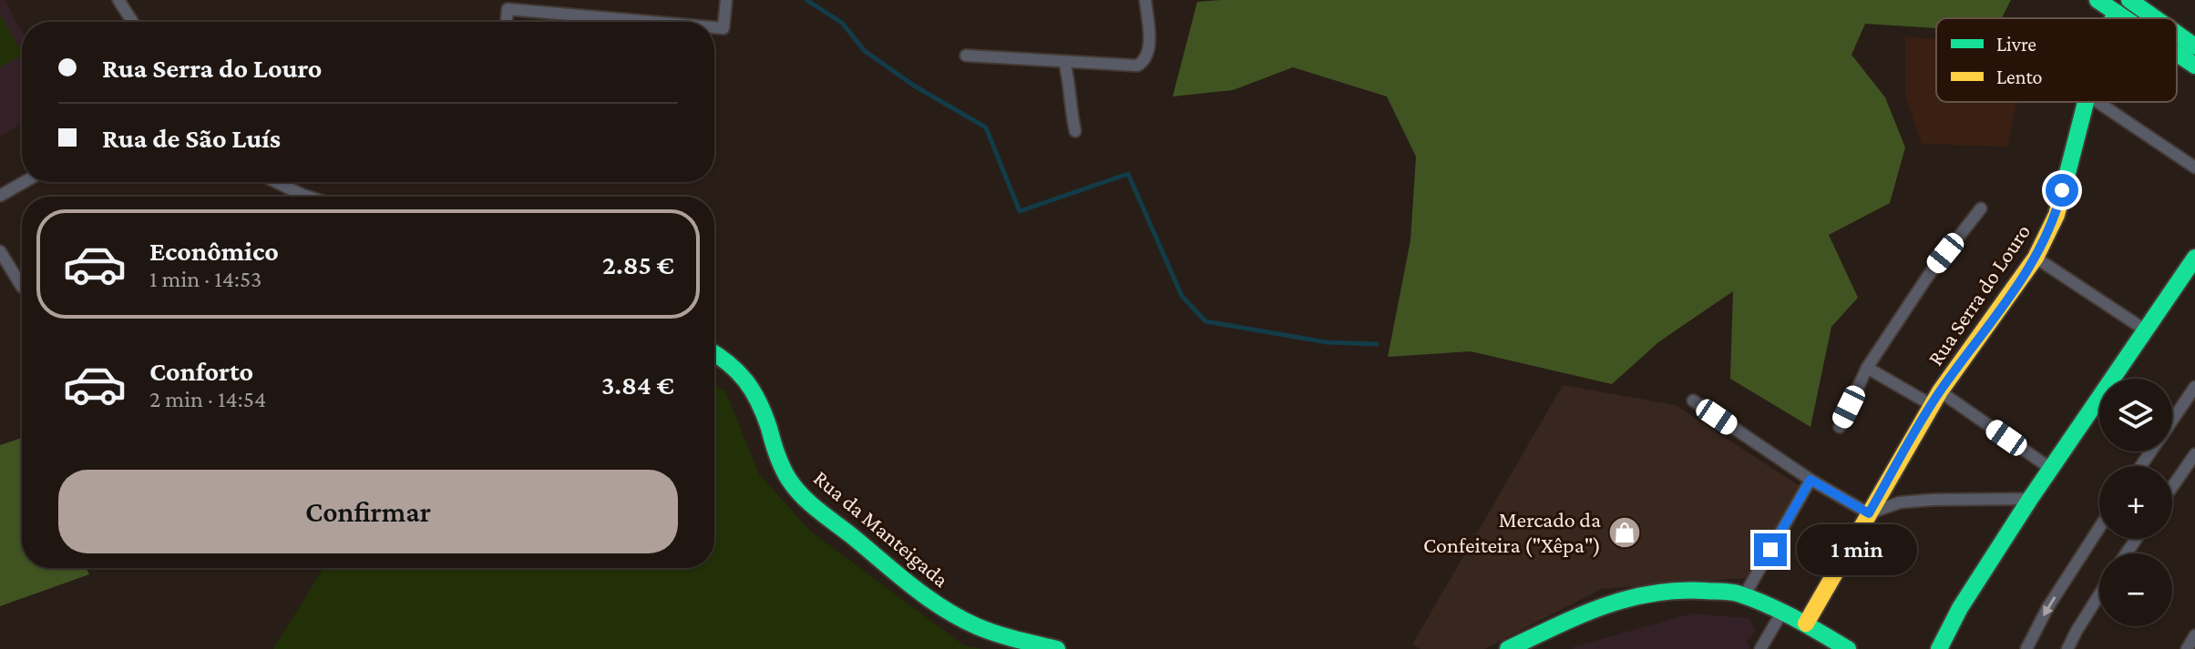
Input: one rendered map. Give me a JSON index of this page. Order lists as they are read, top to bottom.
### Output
{
  "streets": {
    "street": ["Rua Serra do Louro", "Rua da Manteigada"]
  },
  "places": {
    "shop": ["Mercado da Confeiteira (\"Xêpa\")"]
  },
  "legend": ["Livre", "Lento"],
  "page": {
    "banner": ["Rua Serra do Louro", "Rua de São Luís"],
    "list": [
      {
        "name": "Econômico",
        "note": "1 min · 14:53",
        "value": "2.85 €"
      },
      {
        "name": "Conforto",
        "note": "2 min · 14:54",
        "value": "3.84 €"
      }
    ],
    "map_buttons": ["+", "−"],
    "buttons": "Confirmar",
    "bubble": "1 min"
  }
}
